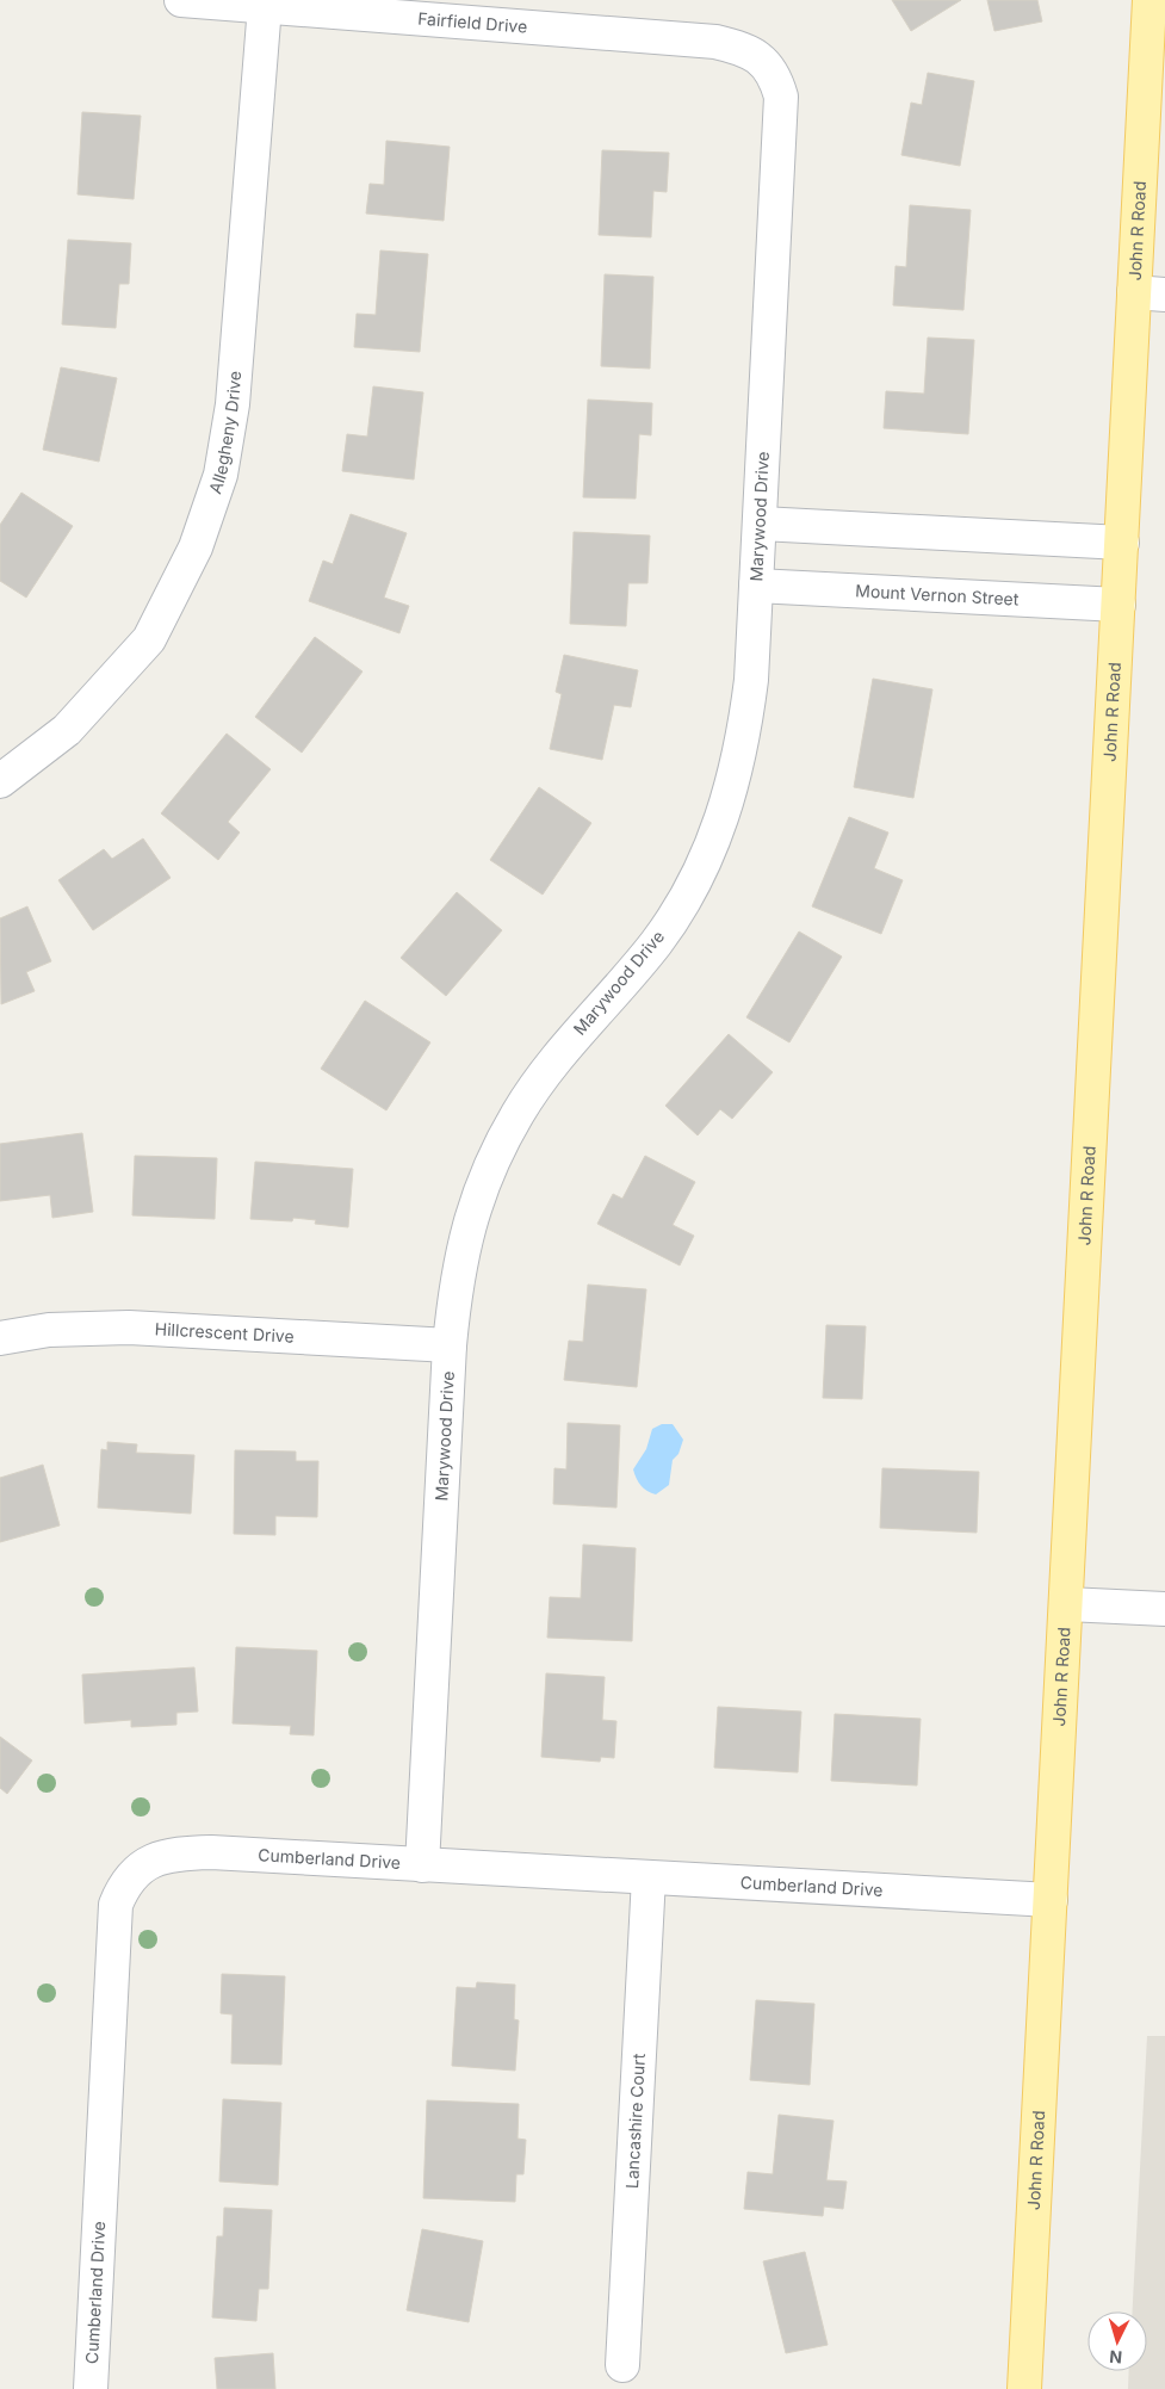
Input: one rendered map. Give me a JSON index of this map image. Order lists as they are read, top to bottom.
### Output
{
  "streets": {
    "main road": ["John R Road"],
    "street": [
      "Fairfield Drive",
      "Allegheny Drive",
      "Marywood Drive",
      "Mount Vernon Street",
      "Hillcrescent Drive",
      "Cumberland Drive",
      "Lancashire Court"
    ]
  },
  "crossings": [
    ["Fairfield Drive", "Allegheny Drive"],
    ["Fairfield Drive", "Marywood Drive"],
    ["John R Road", "Mount Vernon Street"],
    ["John R Road", "Cumberland Drive"],
    ["Marywood Drive", "Mount Vernon Street"],
    ["Marywood Drive", "Hillcrescent Drive"],
    ["Marywood Drive", "Cumberland Drive"],
    ["Cumberland Drive", "Lancashire Court"]
  ],
  "north": "bottom"
}
